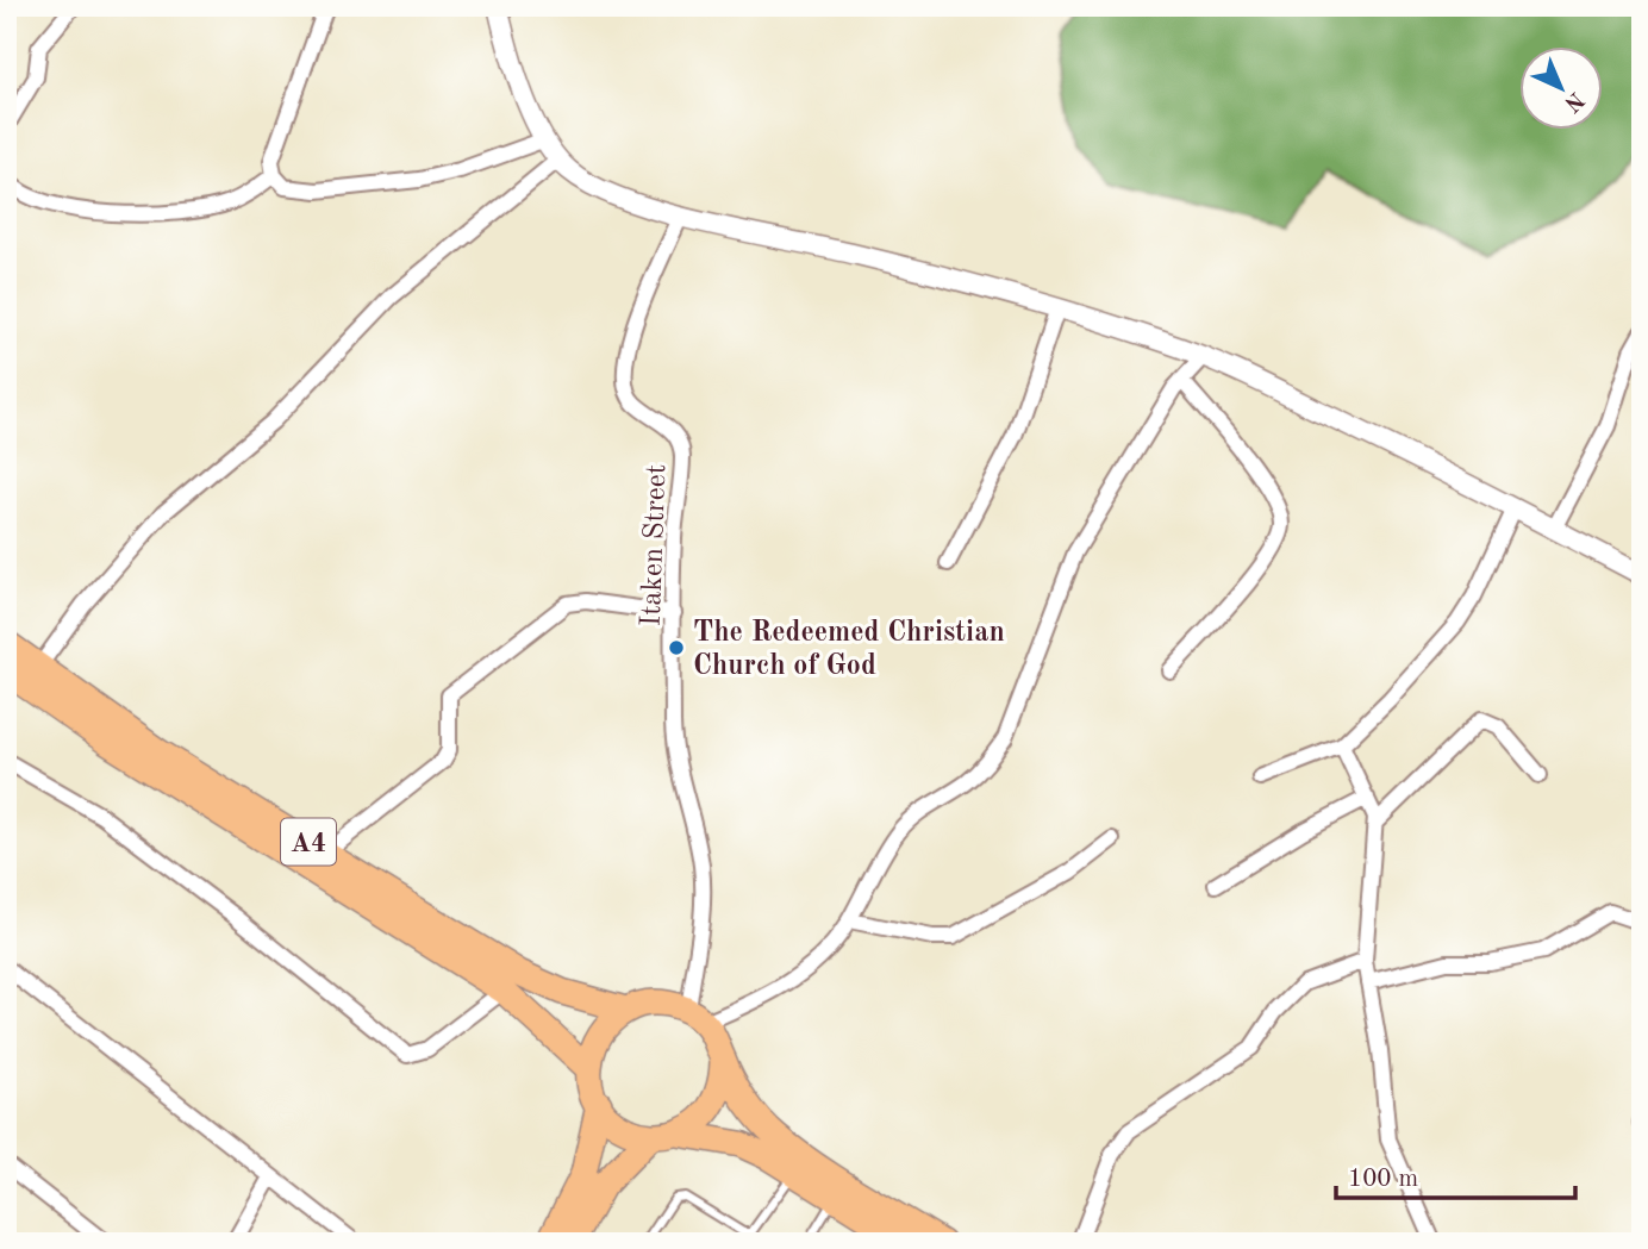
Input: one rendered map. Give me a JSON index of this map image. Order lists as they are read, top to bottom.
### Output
{
  "streets": {
    "highway": ["A4"],
    "street": ["Itaken Street"]
  },
  "crossings": [
    ["Itaken Street", "A4"]
  ],
  "places": ["The Redeemed Christian Church of God"],
  "scale_bar": "100 m",
  "north": "bottom right"
}
